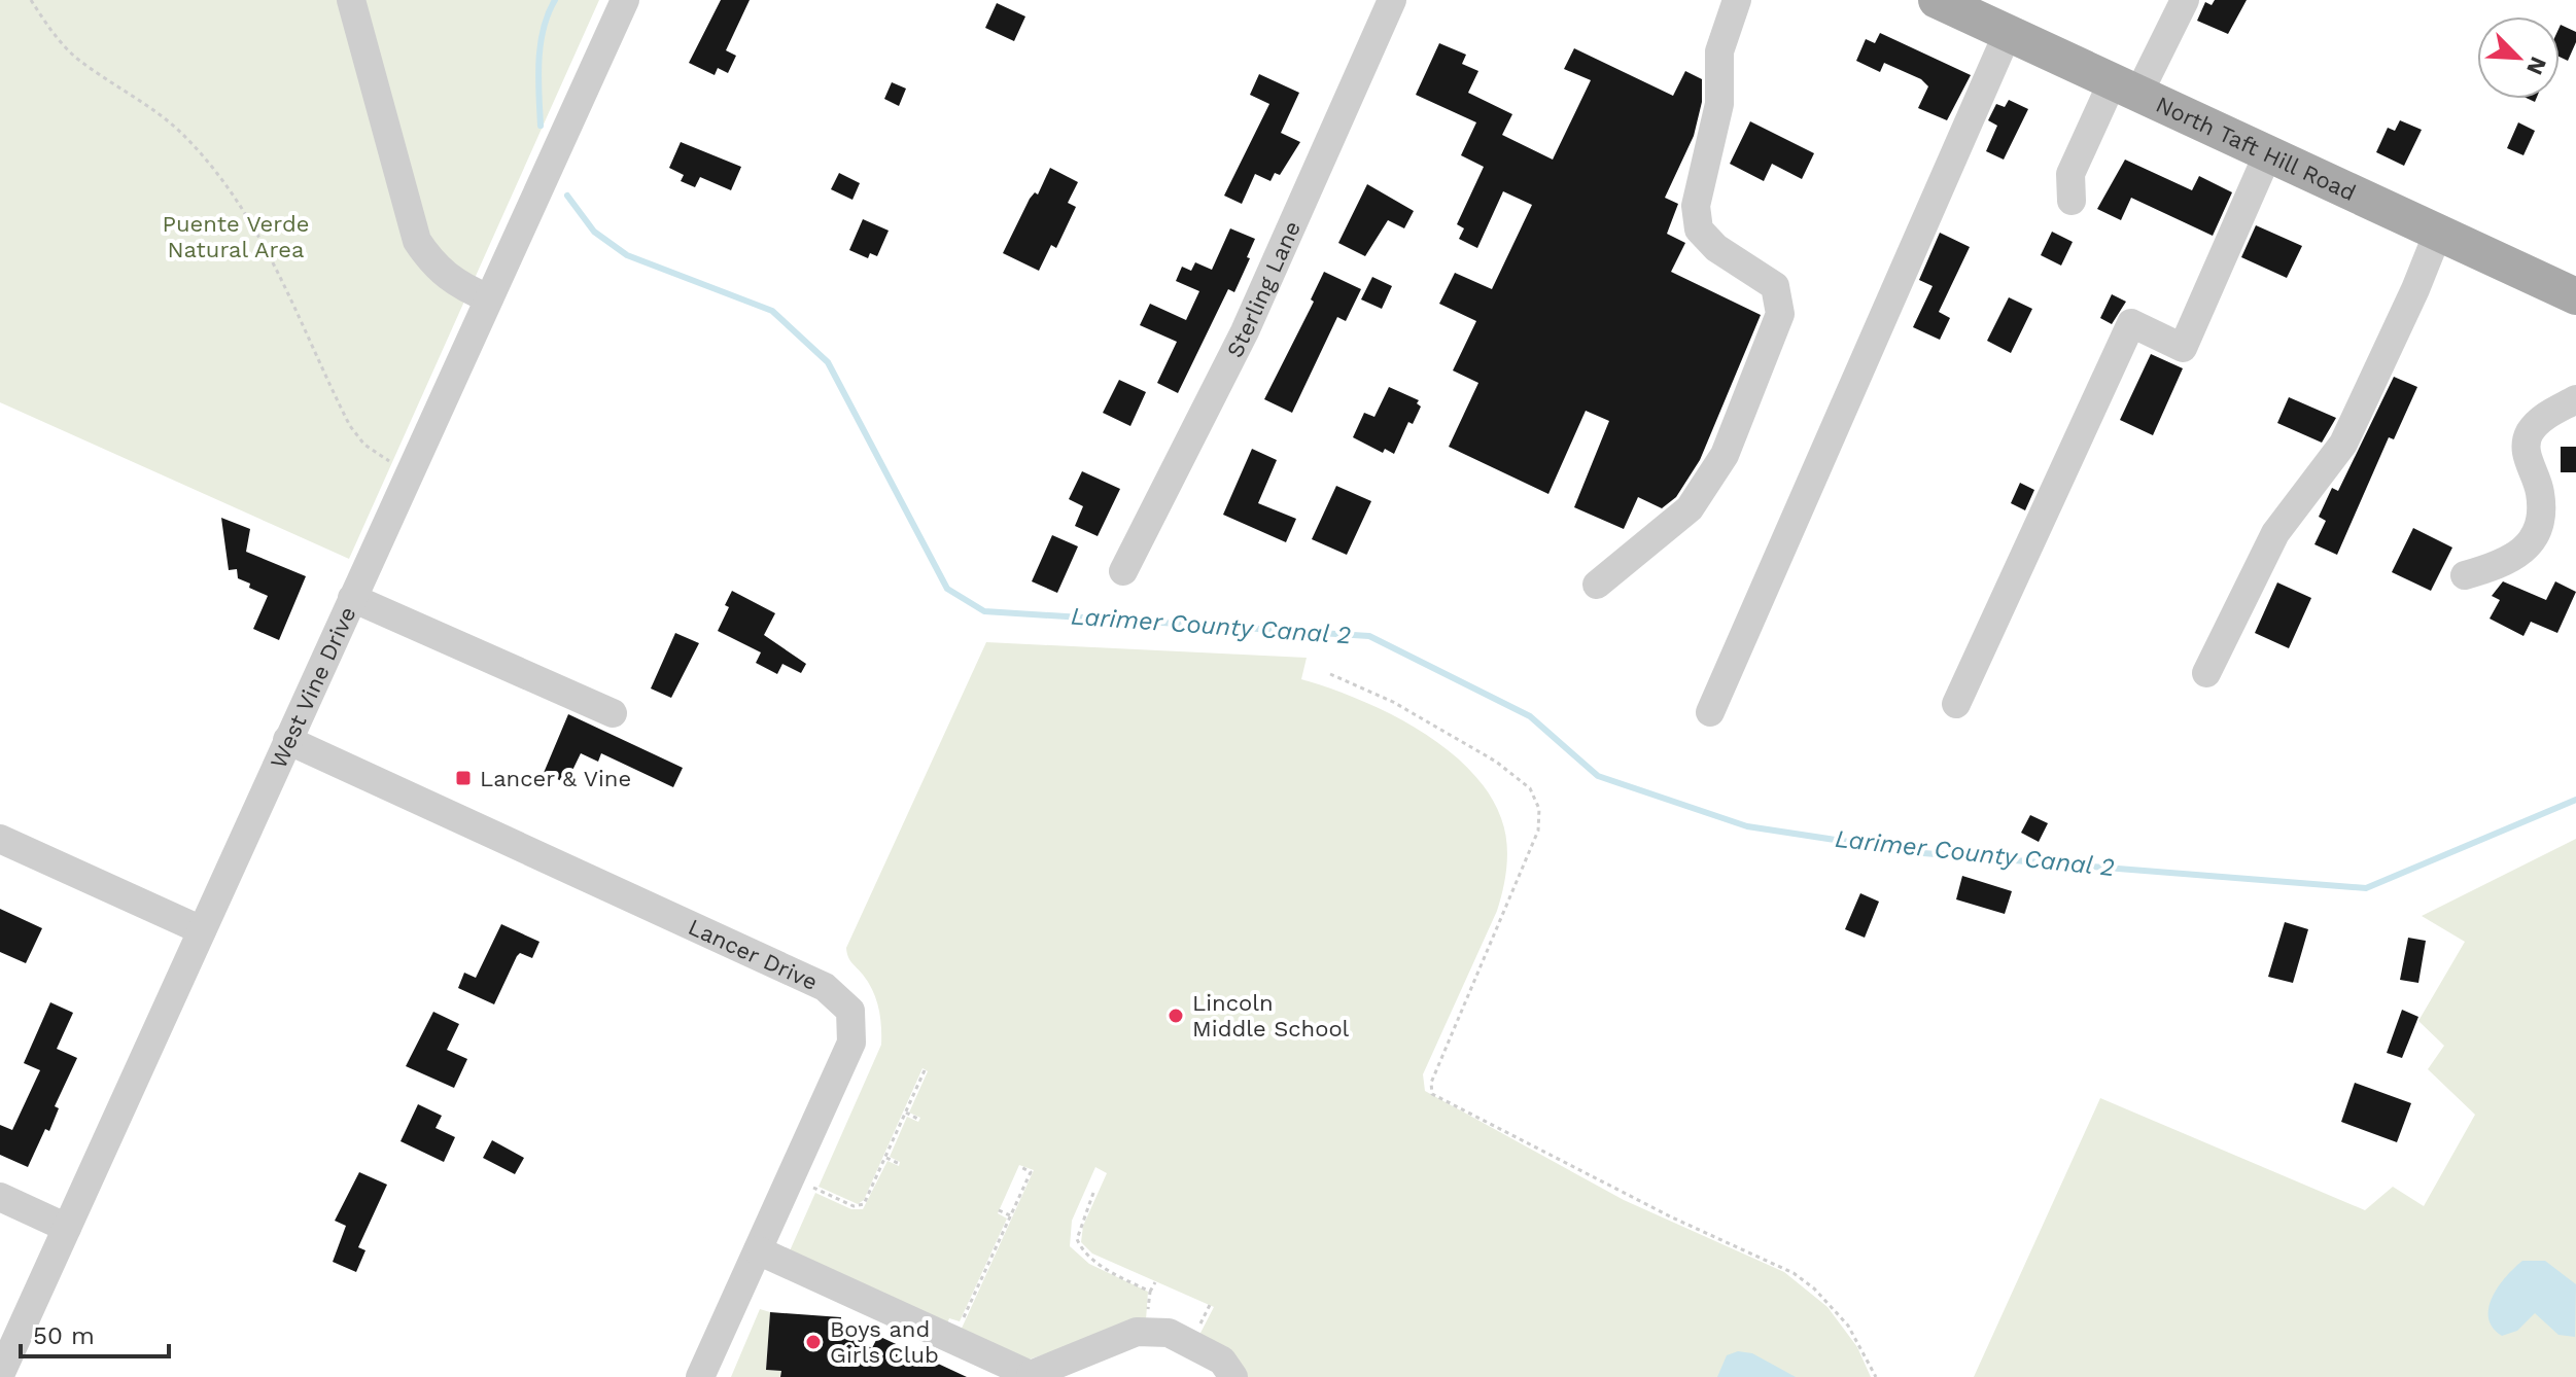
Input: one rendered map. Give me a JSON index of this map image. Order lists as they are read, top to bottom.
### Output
{
  "streets": {
    "main road": ["North Taft Hill Road"],
    "street": ["Sterling Lane", "West Vine Drive", "Lancer Drive"]
  },
  "crossings": [
    ["West Vine Drive", "Lancer Drive"]
  ],
  "water": ["Larimer County Canal 2"],
  "parks": ["Puente Verde Natural Area"],
  "places": {
    "transit": ["Lancer & Vine"],
    "other": ["Lincoln Middle School", "Boys and Girls Club"]
  },
  "scale_bar": "50 m",
  "north": "bottom right"
}
